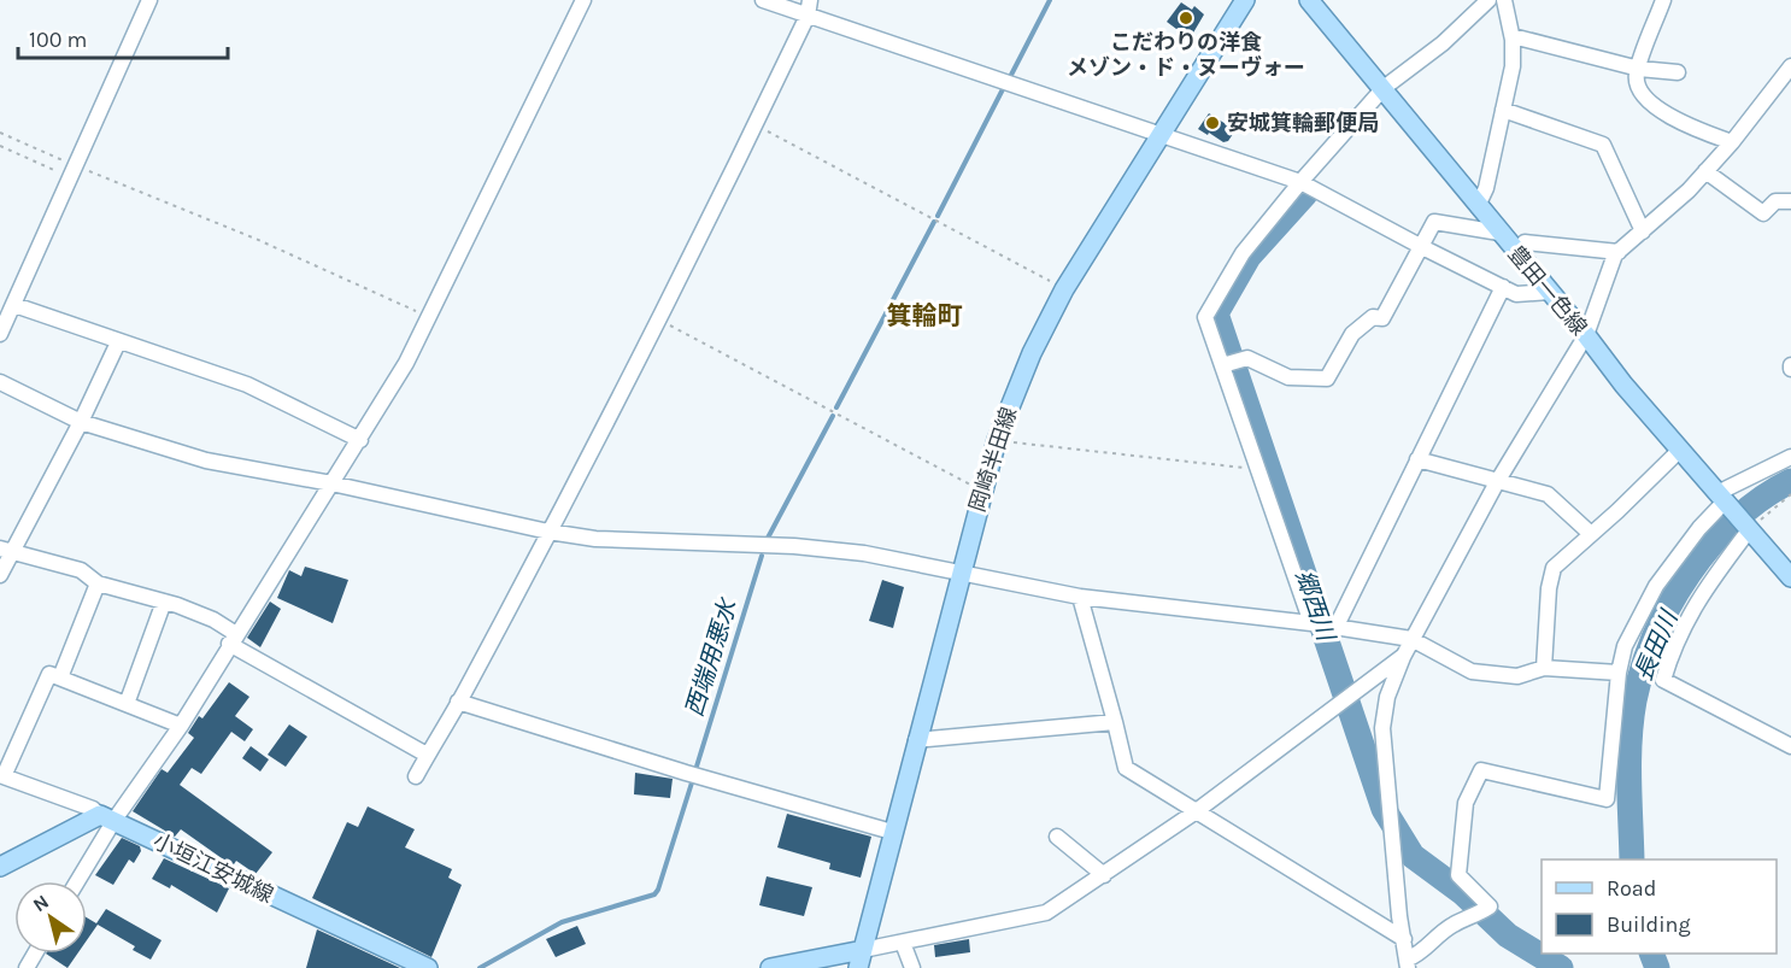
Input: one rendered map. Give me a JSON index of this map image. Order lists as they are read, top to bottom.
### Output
{
  "streets": {
    "main road": ["豊田一色線", "岡崎半田線", "小垣江安城線"]
  },
  "districts": ["箕輪町"],
  "water": ["郷西川", "長田川", "西端用悪水"],
  "places": ["こだわりの洋食 メゾン・ド・ヌーヴォー", "安城箕輪郵便局"],
  "legend": ["Road", "Building"],
  "scale_bar": "100 m",
  "north": "top left"
}
